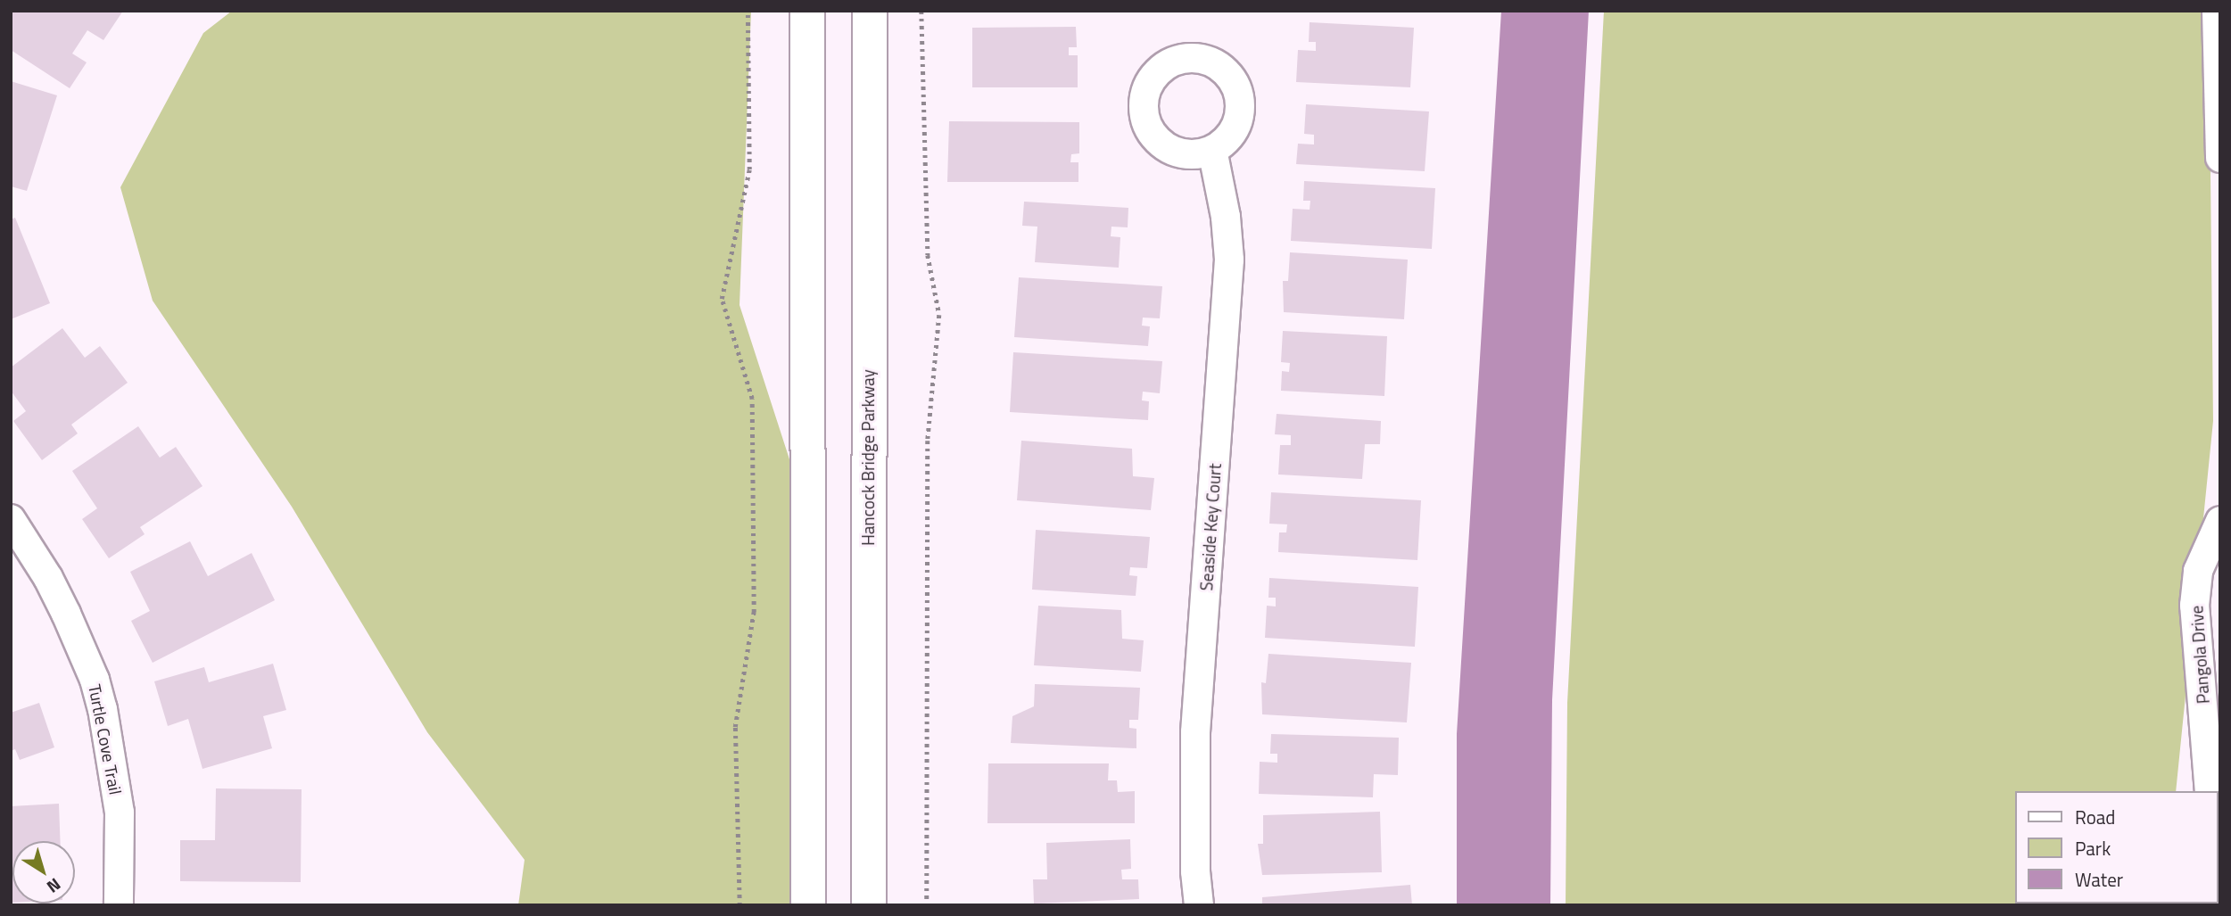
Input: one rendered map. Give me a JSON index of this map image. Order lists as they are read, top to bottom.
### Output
{
  "streets": {
    "main road": ["Hancock Bridge Parkway"],
    "street": ["Seaside Key Court", "Pangola Drive", "Turtle Cove Trail"]
  },
  "legend": ["Road", "Park", "Water"],
  "north": "bottom right"
}
